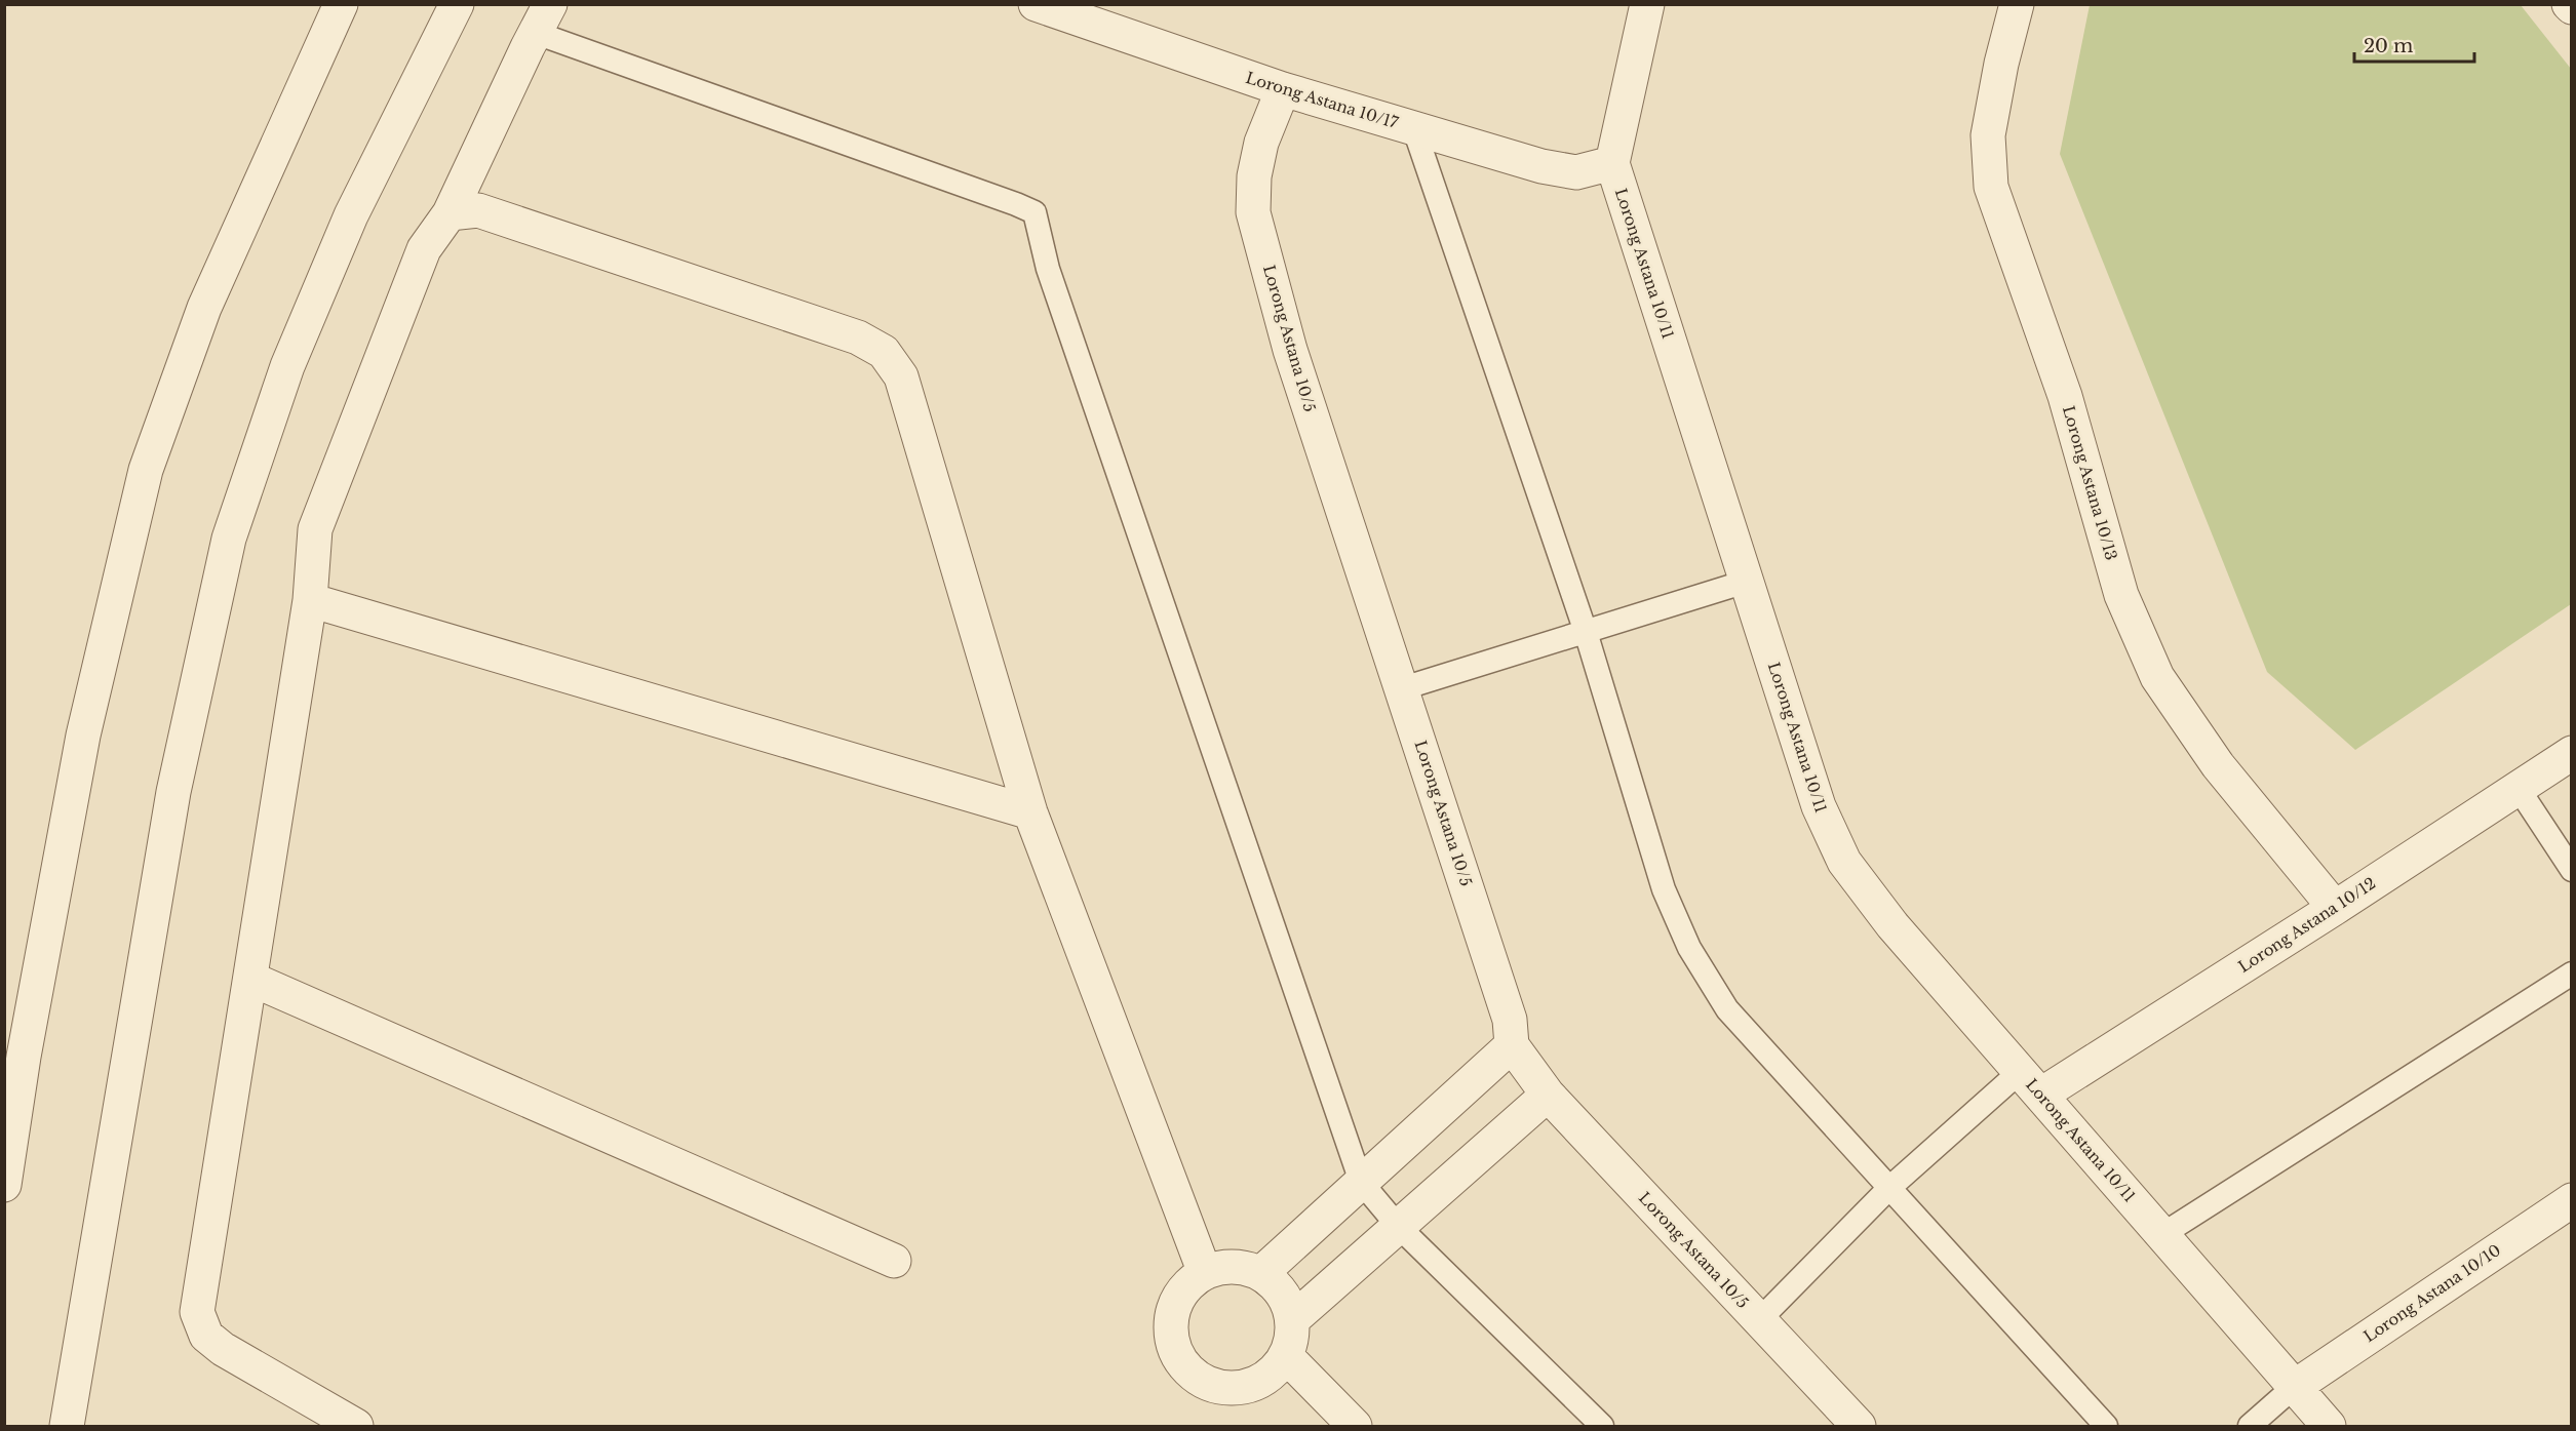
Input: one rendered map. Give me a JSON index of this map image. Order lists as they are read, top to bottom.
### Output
{
  "streets": {
    "street": [
      "Lorong Astana 10/17",
      "Lorong Astana 10/11",
      "Lorong Astana 10/5",
      "Lorong Astana 10/13",
      "Lorong Astana 10/12",
      "Lorong Astana 10/10"
    ]
  },
  "crossings": [
    ["Lorong Astana 10/17", "Lorong Astana 10/11"],
    ["Lorong Astana 10/17", "Lorong Astana 10/5"],
    ["Lorong Astana 10/11", "Lorong Astana 10/12"],
    ["Lorong Astana 10/11", "Lorong Astana 10/10"],
    ["Lorong Astana 10/13", "Lorong Astana 10/12"]
  ],
  "scale_bar": "20 m"
}
